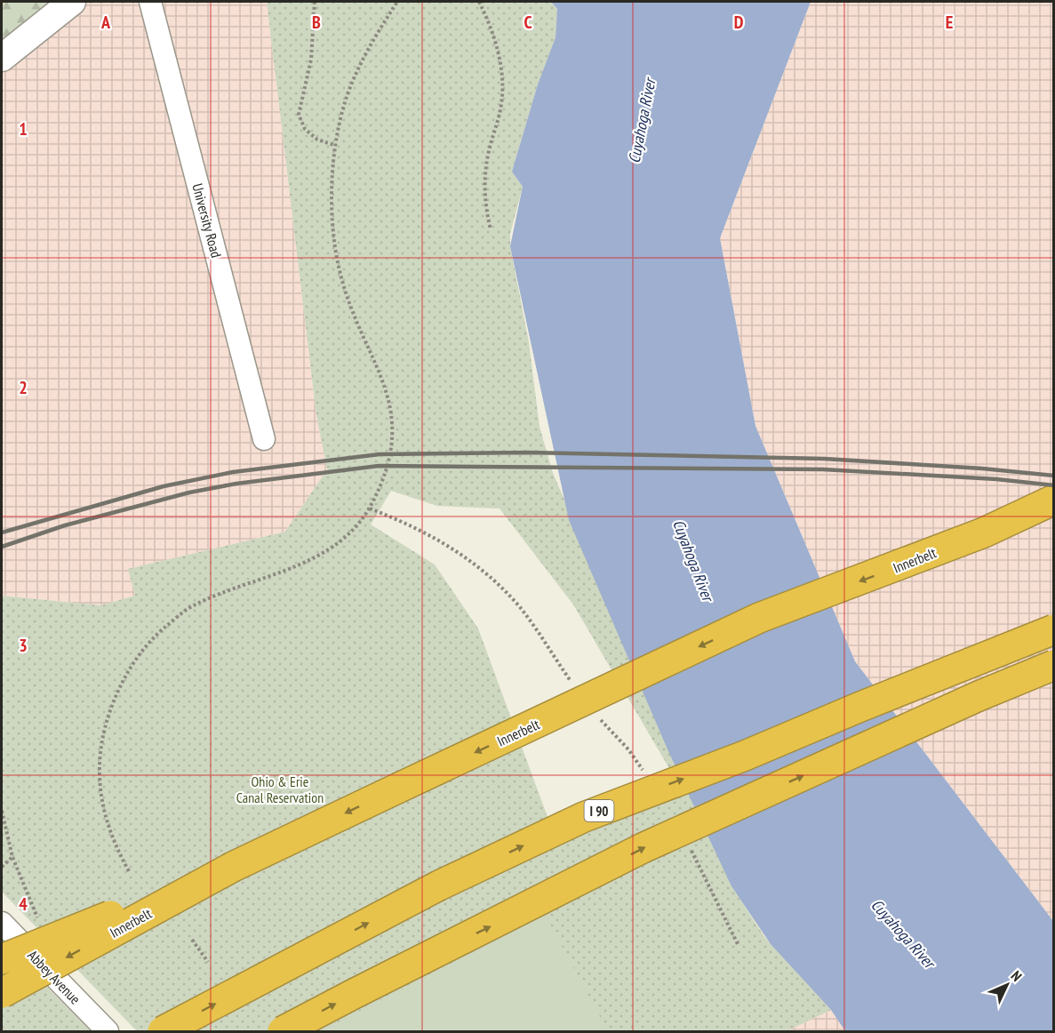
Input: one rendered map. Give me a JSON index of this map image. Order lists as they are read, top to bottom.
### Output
{
  "streets": {
    "highway": ["Innerbelt", "I 90"],
    "street": ["University Road", "Abbey Avenue"]
  },
  "water": ["Cuyahoga River"],
  "parks": ["Ohio & Erie Canal Reservation"],
  "north": "top right",
  "grid": {
    "columns": [
      "A",
      "B",
      "C",
      "D",
      "E"
    ],
    "rows": [
      "1",
      "2",
      "3",
      "4"
    ]
  }
}
